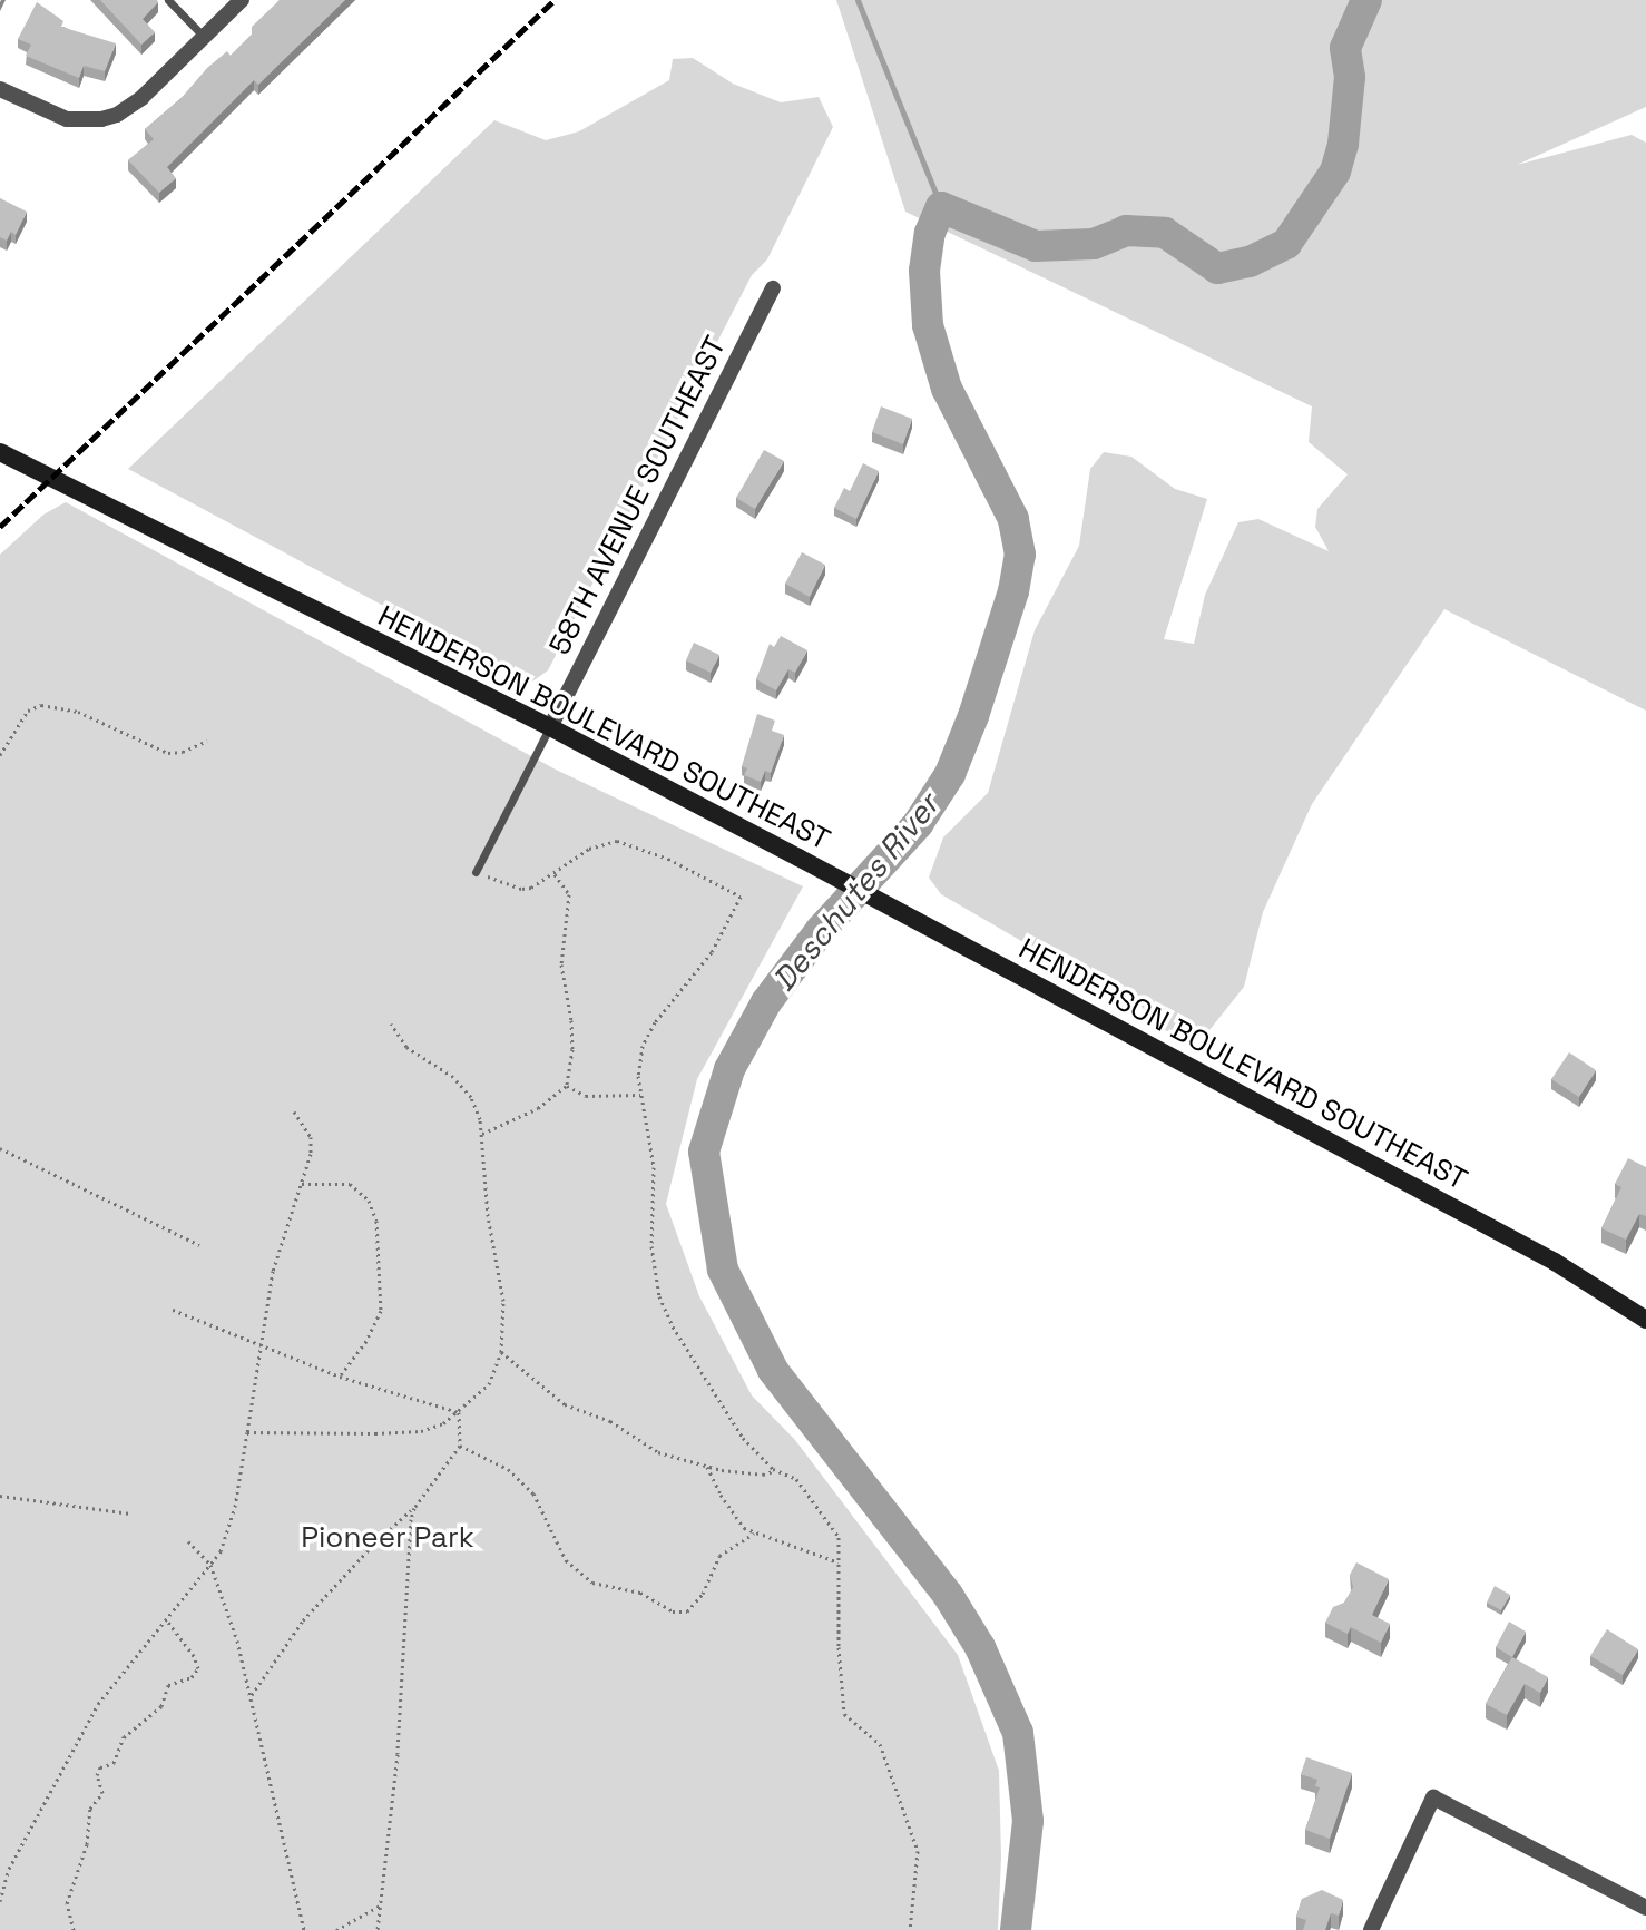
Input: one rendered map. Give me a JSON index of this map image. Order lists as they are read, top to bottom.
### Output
{
  "streets": {
    "street": ["58TH AVENUE SOUTHEAST", "HENDERSON BOULEVARD SOUTHEAST"]
  },
  "crossings": [
    ["58TH AVENUE SOUTHEAST", "HENDERSON BOULEVARD SOUTHEAST"]
  ],
  "water": ["Deschutes River"],
  "parks": ["Pioneer Park"]
}
